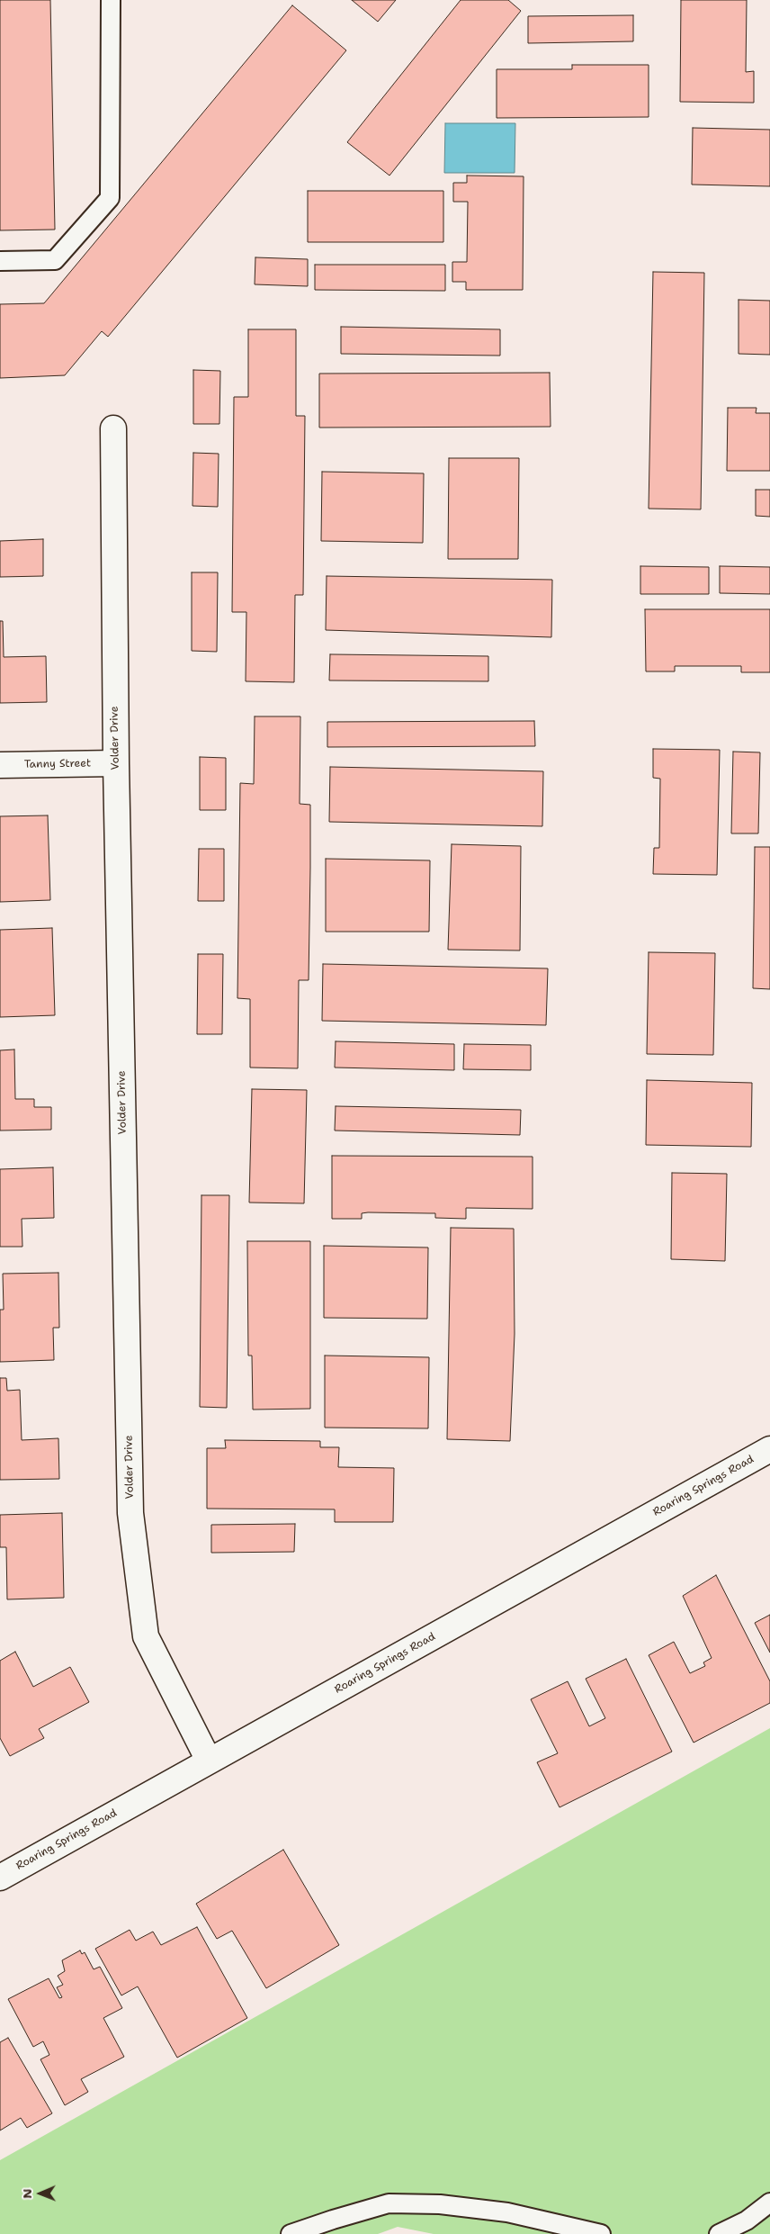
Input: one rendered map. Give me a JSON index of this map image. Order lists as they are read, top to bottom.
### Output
{
  "streets": {
    "street": ["Volder Drive", "Tanny Street", "Roaring Springs Road"]
  },
  "crossings": [
    ["Volder Drive", "Tanny Street"],
    ["Volder Drive", "Roaring Springs Road"]
  ],
  "north": "left"
}
